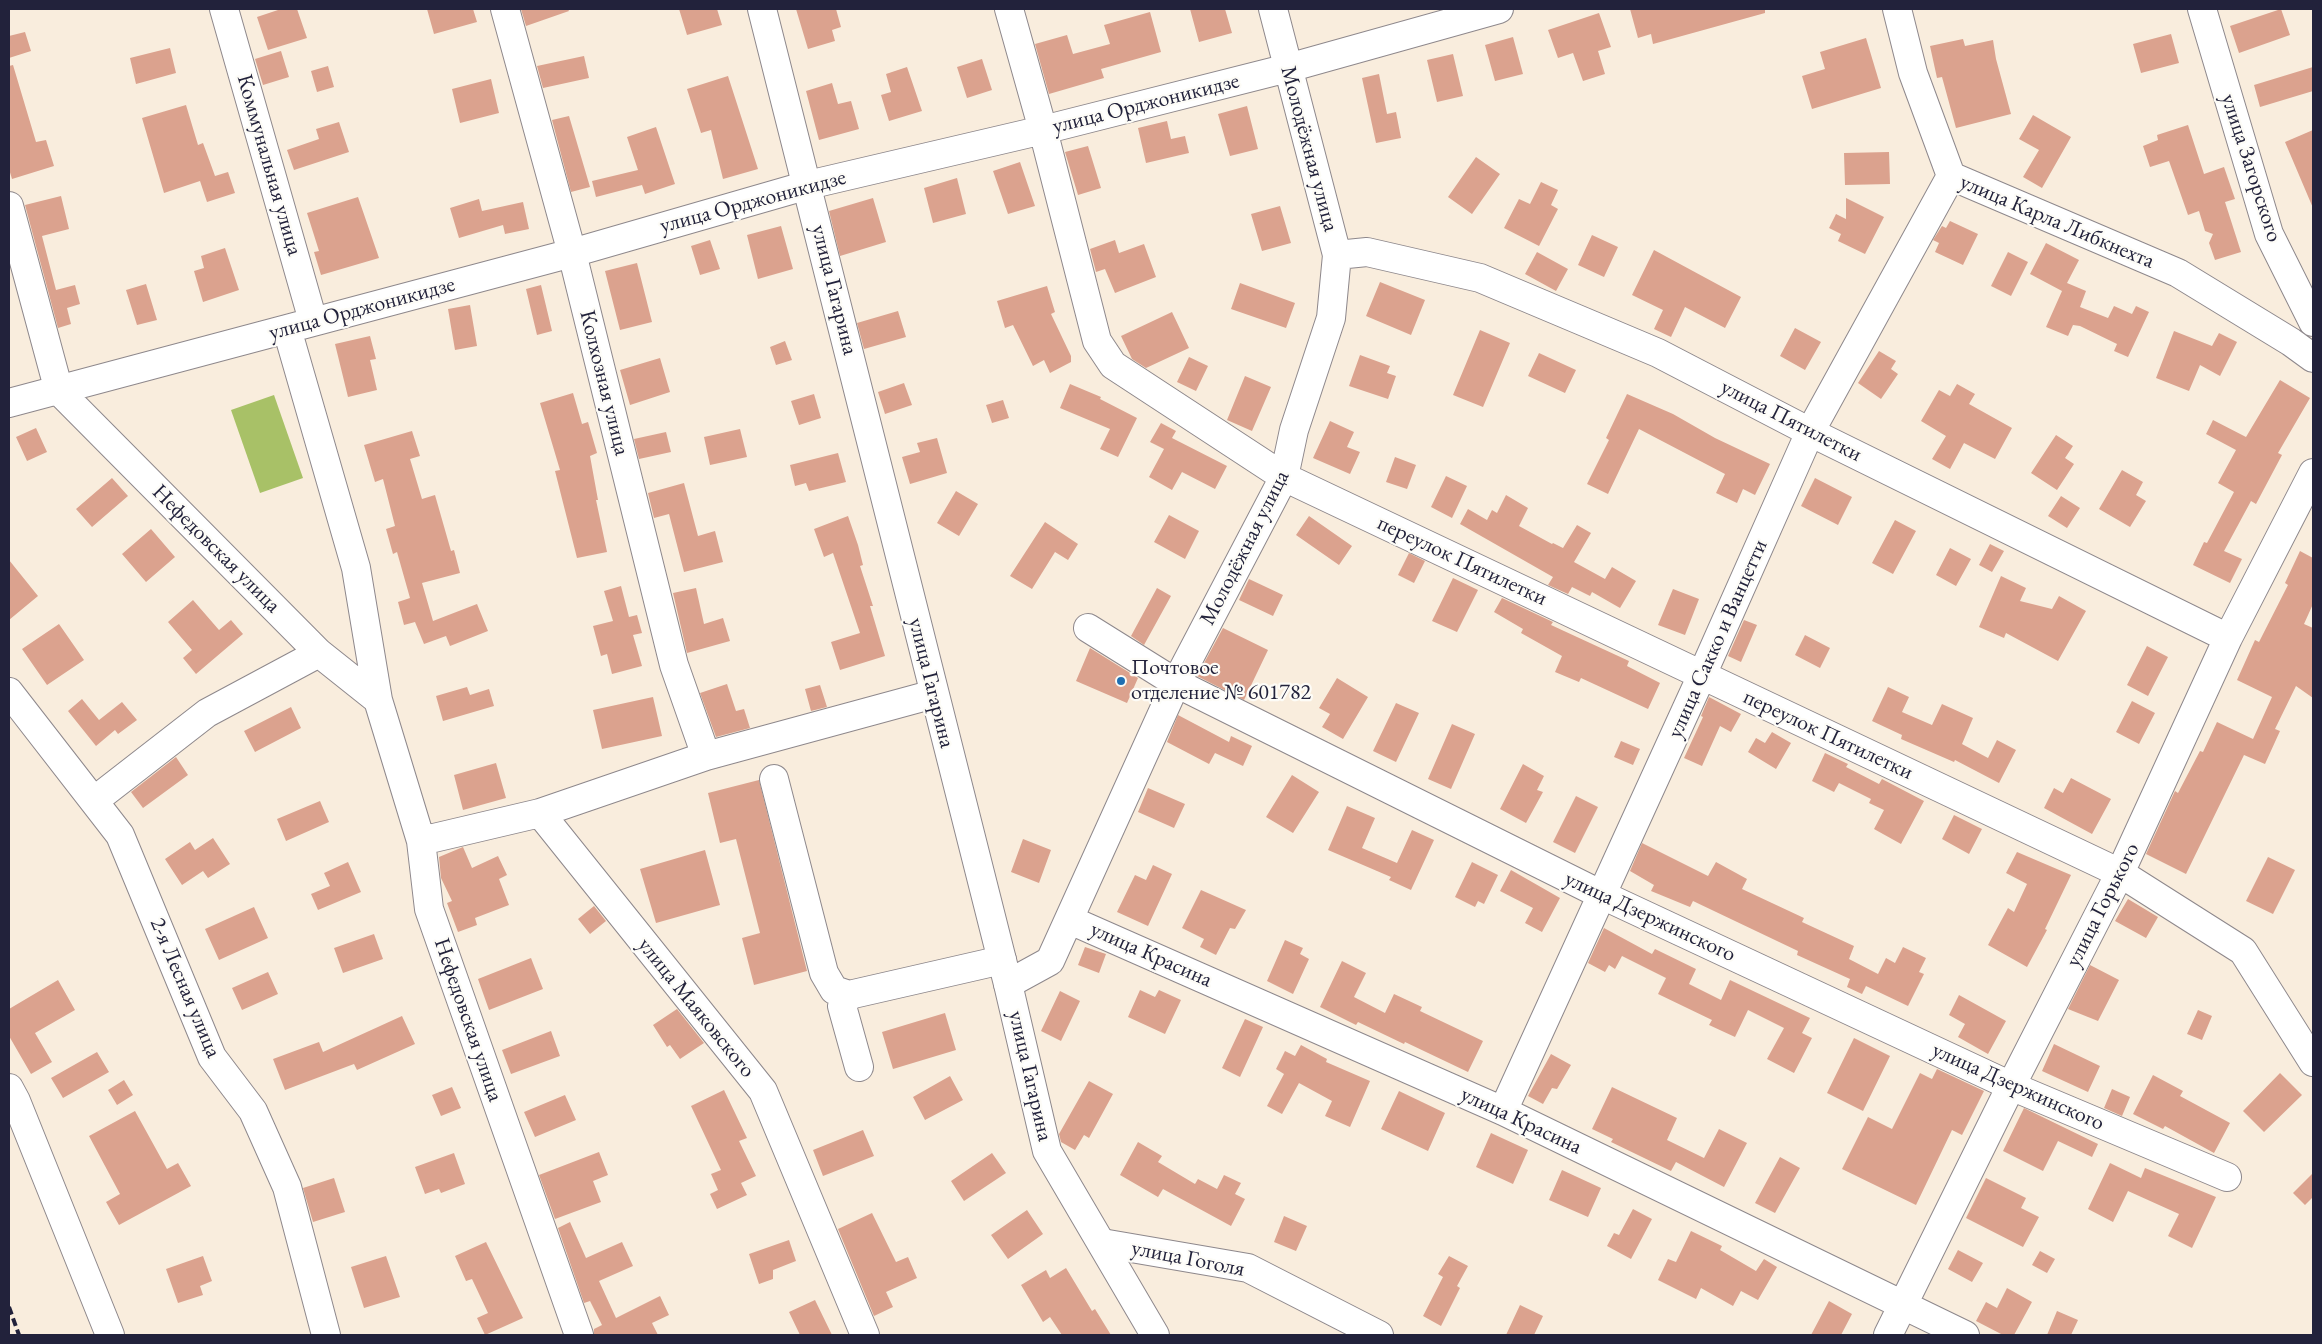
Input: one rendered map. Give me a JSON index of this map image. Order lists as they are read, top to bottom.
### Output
{
  "streets": {
    "street": [
      "улица Орджоникидзе",
      "Молодёжная улица",
      "Коммунальная улица",
      "улица Загорского",
      "улица Карла Либкнехта",
      "улица Гагарина",
      "Колхозная улица",
      "улица Пятилетки",
      "Нефедовская улица",
      "переулок Пятилетки",
      "улица Сакко и Ванцетти",
      "улица Горького",
      "улица Дзержинского",
      "улица Красина",
      "2-я Лесная улица",
      "улица Маяковского",
      "улица Гоголя"
    ]
  },
  "crossings": [
    ["улица Орджоникидзе", "Молодёжная улица"],
    ["улица Орджоникидзе", "Коммунальная улица"],
    ["улица Орджоникидзе", "улица Гагарина"],
    ["улица Орджоникидзе", "Колхозная улица"],
    ["улица Орджоникидзе", "Нефедовская улица"],
    ["улица Орджоникидзе", "переулок Пятилетки"],
    ["Молодёжная улица", "улица Гагарина"],
    ["Молодёжная улица", "улица Пятилетки"],
    ["Молодёжная улица", "переулок Пятилетки"],
    ["Молодёжная улица", "улица Дзержинского"],
    ["Молодёжная улица", "улица Красина"],
    ["улица Карла Либкнехта", "улица Сакко и Ванцетти"],
    ["улица Гагарина", "улица Гоголя"],
    ["улица Пятилетки", "улица Сакко и Ванцетти"],
    ["улица Пятилетки", "улица Горького"],
    ["переулок Пятилетки", "улица Сакко и Ванцетти"],
    ["переулок Пятилетки", "улица Горького"],
    ["улица Сакко и Ванцетти", "улица Дзержинского"],
    ["улица Сакко и Ванцетти", "улица Красина"],
    ["улица Горького", "улица Дзержинского"],
    ["улица Горького", "улица Красина"]
  ],
  "places": ["Почтовое отделение № 601782"]
}
